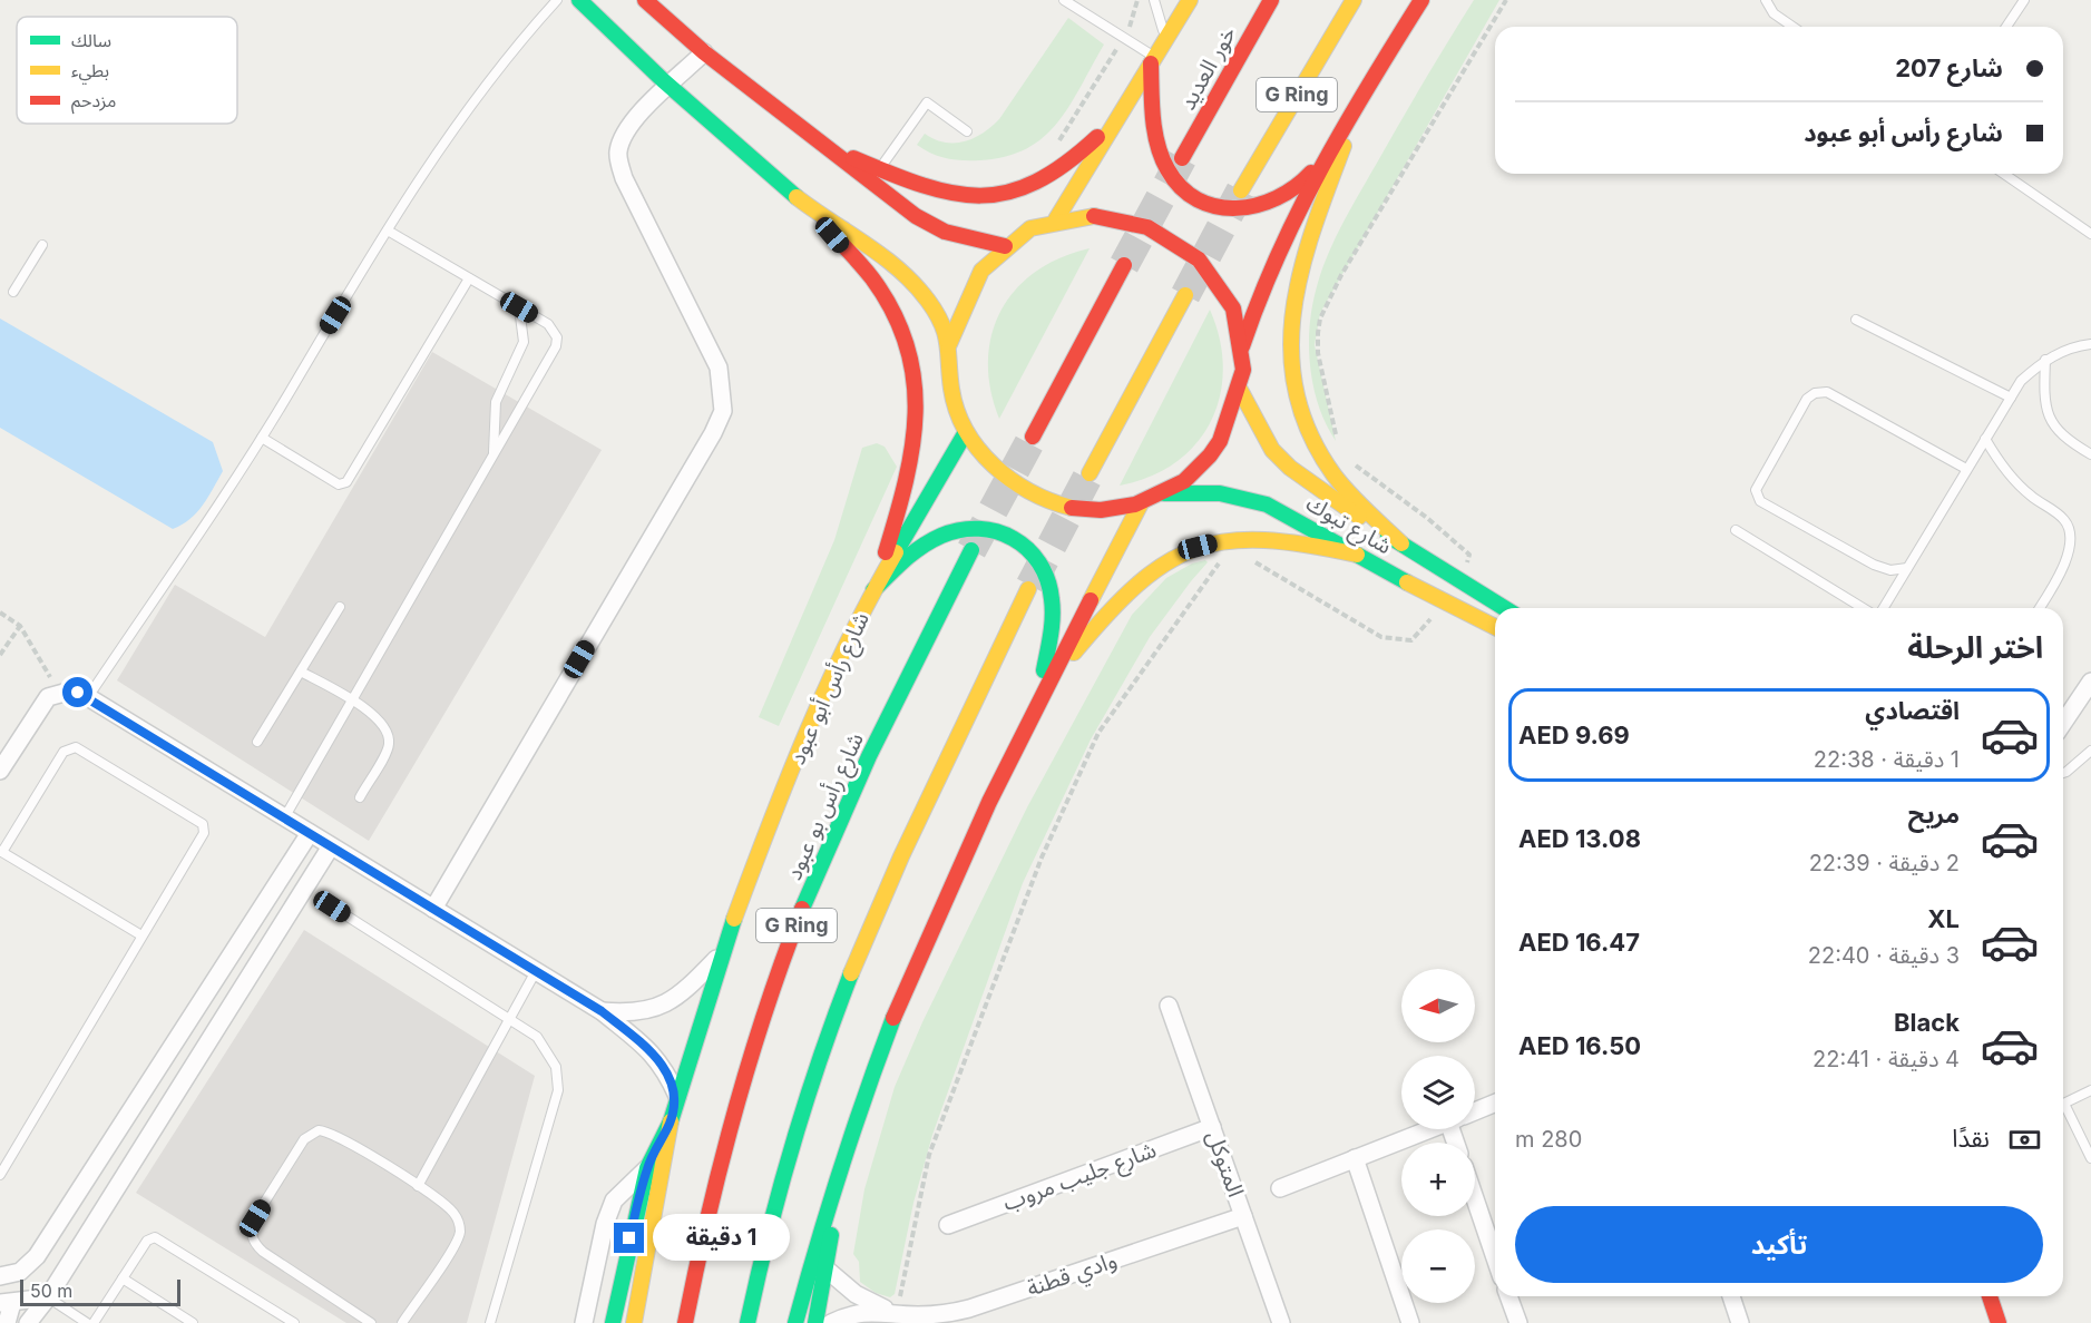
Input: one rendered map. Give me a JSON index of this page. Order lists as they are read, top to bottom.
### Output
{
  "streets": {
    "main road": [
      "خور العديد",
      "G Ring",
      "شارع تبوك",
      "شارع رأس أبو عبود",
      "شارع رأس بو عبود"
    ],
    "street": ["المتوكل", "شارع جليب مروب", "وادي قطنة"]
  },
  "crossings": [
    ["المتوكل", "شارع جليب مروب"],
    ["المتوكل", "وادي قطنة"]
  ],
  "legend": ["سالك", "بطيء", "مزدحم"],
  "scale_bar": "50 m",
  "north": "left",
  "page": {
    "banner": ["شارع 207", "شارع رأس أبو عبود"],
    "heading": "اختر الرحلة",
    "list": [
      {
        "name": "اقتصادي",
        "note": "1 دقيقة · 22:38",
        "value": "AED 9.69"
      },
      {
        "name": "مريح",
        "note": "2 دقيقة · 22:39",
        "value": "AED 13.08"
      },
      {
        "name": "XL",
        "note": "3 دقيقة · 22:40",
        "value": "AED 16.47"
      },
      {
        "name": "Black",
        "note": "4 دقيقة · 22:41",
        "value": "AED 16.50"
      }
    ],
    "map_buttons": ["+", "−"],
    "pay": ["نقدًا", "280 m"],
    "buttons": "تأكيد",
    "bubble": "1 دقيقة",
    "scale": "50 m"
  }
}
